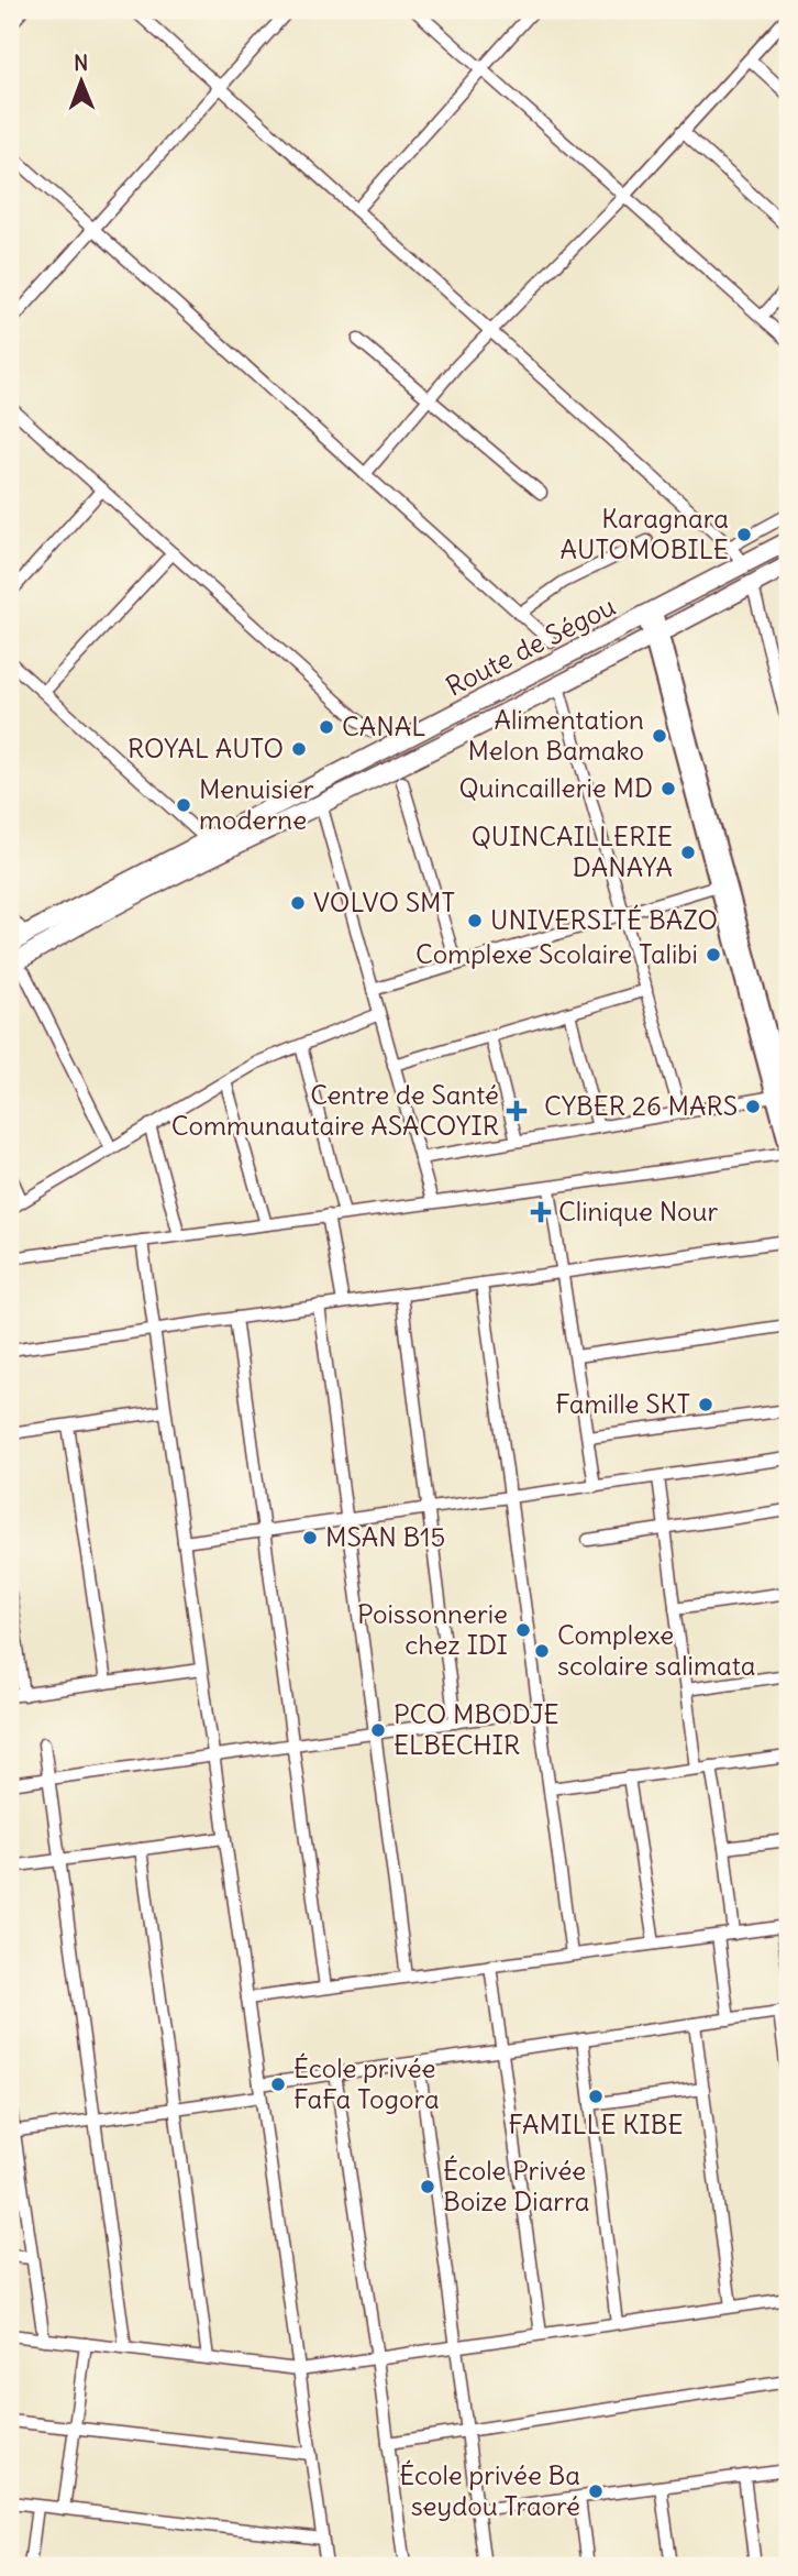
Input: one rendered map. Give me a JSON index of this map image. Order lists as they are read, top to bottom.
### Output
{
  "streets": {
    "highway": ["Route de Ségou"]
  },
  "places": {
    "other": [
      "Karagnara AUTOMOBILE",
      "CANAL",
      "Alimentation Melon Bamako",
      "ROYAL AUTO",
      "Quincaillerie MD",
      "Menuisier moderne",
      "QUINCAILLERIE DANAYA",
      "VOLVO SMT",
      "UNIVERSITÉ BAZO",
      "Complexe Scolaire Talibi",
      "CYBER 26 MARS",
      "Famille SKT",
      "MSAN B15",
      "Poissonnerie chez IDI",
      "Complexe scolaire salimata",
      "PCO MBODJE ELBECHIR",
      "École privée FaFa Togora",
      "FAMILLE KIBE",
      "École Privée Boize Diarra",
      "École privée Ba seydou Traoré"
    ],
    "health": ["Centre de Santé Communautaire ASACOYIR", "Clinique Nour"]
  },
  "north": "top"
}
